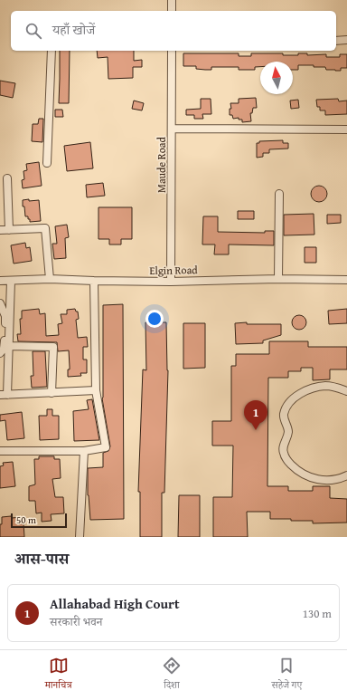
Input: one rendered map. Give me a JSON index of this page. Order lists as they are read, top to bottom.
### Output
{
  "streets": {
    "street": ["Maude Road", "Elgin Road"]
  },
  "crossings": [
    ["Maude Road", "Elgin Road"]
  ],
  "scale_bar": "50 m",
  "north": "top",
  "page": {
    "search": "यहाँ खोजें",
    "pins": "1",
    "scale": "50 m",
    "heading": "आस-पास",
    "list": [
      {
        "mark": "1",
        "name": "Allahabad High Court",
        "note": "सरकारी भवन",
        "value": "130 m"
      }
    ],
    "nav": ["मानचित्र", "दिशा", "सहेजे गए"]
  }
}
